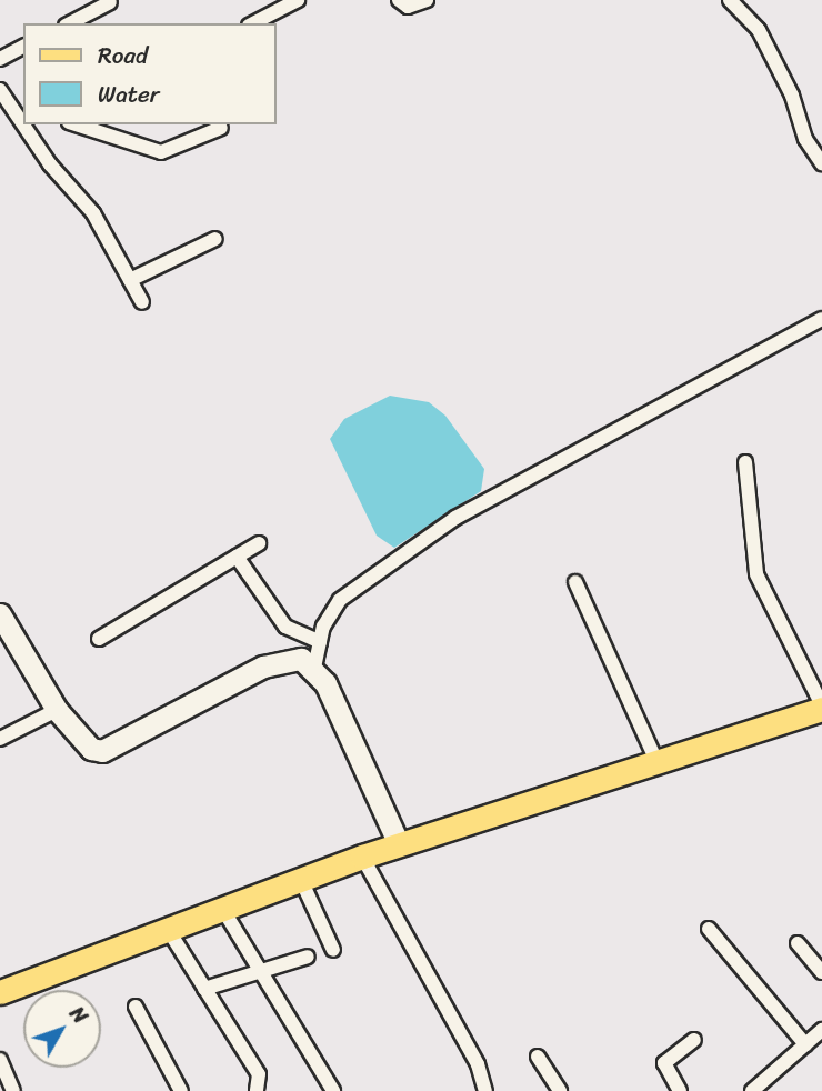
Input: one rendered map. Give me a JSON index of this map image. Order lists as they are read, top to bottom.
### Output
{
  "legend": ["Road", "Water"],
  "north": "top right"
}
